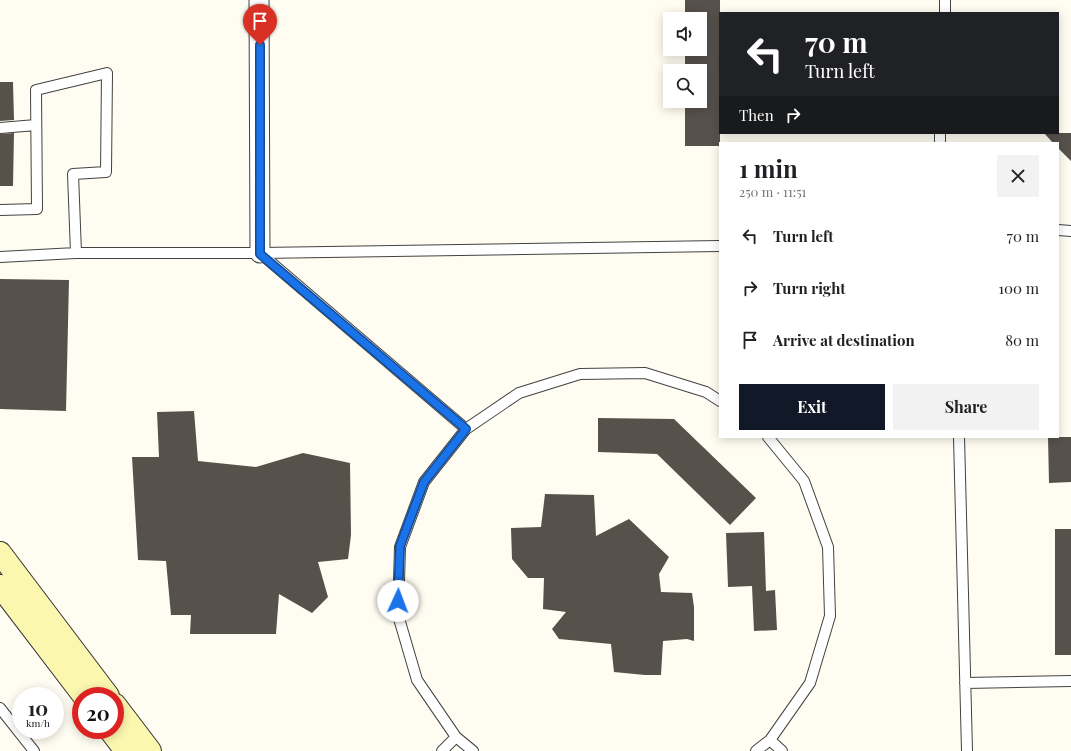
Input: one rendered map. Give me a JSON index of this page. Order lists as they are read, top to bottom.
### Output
{
  "page": {
    "turn": ["70 m", "Turn left"],
    "then": "Then",
    "heading": ["1 min", "250 m · 11:51"],
    "list": [
      {
        "name": "Turn left",
        "value": "70 m"
      },
      {
        "name": "Turn right",
        "value": "100 m"
      },
      {
        "name": "Arrive at destination",
        "value": "80 m"
      }
    ],
    "buttons": ["Exit", "Share"],
    "speed": "10 km/h",
    "limit": "20"
  }
}
